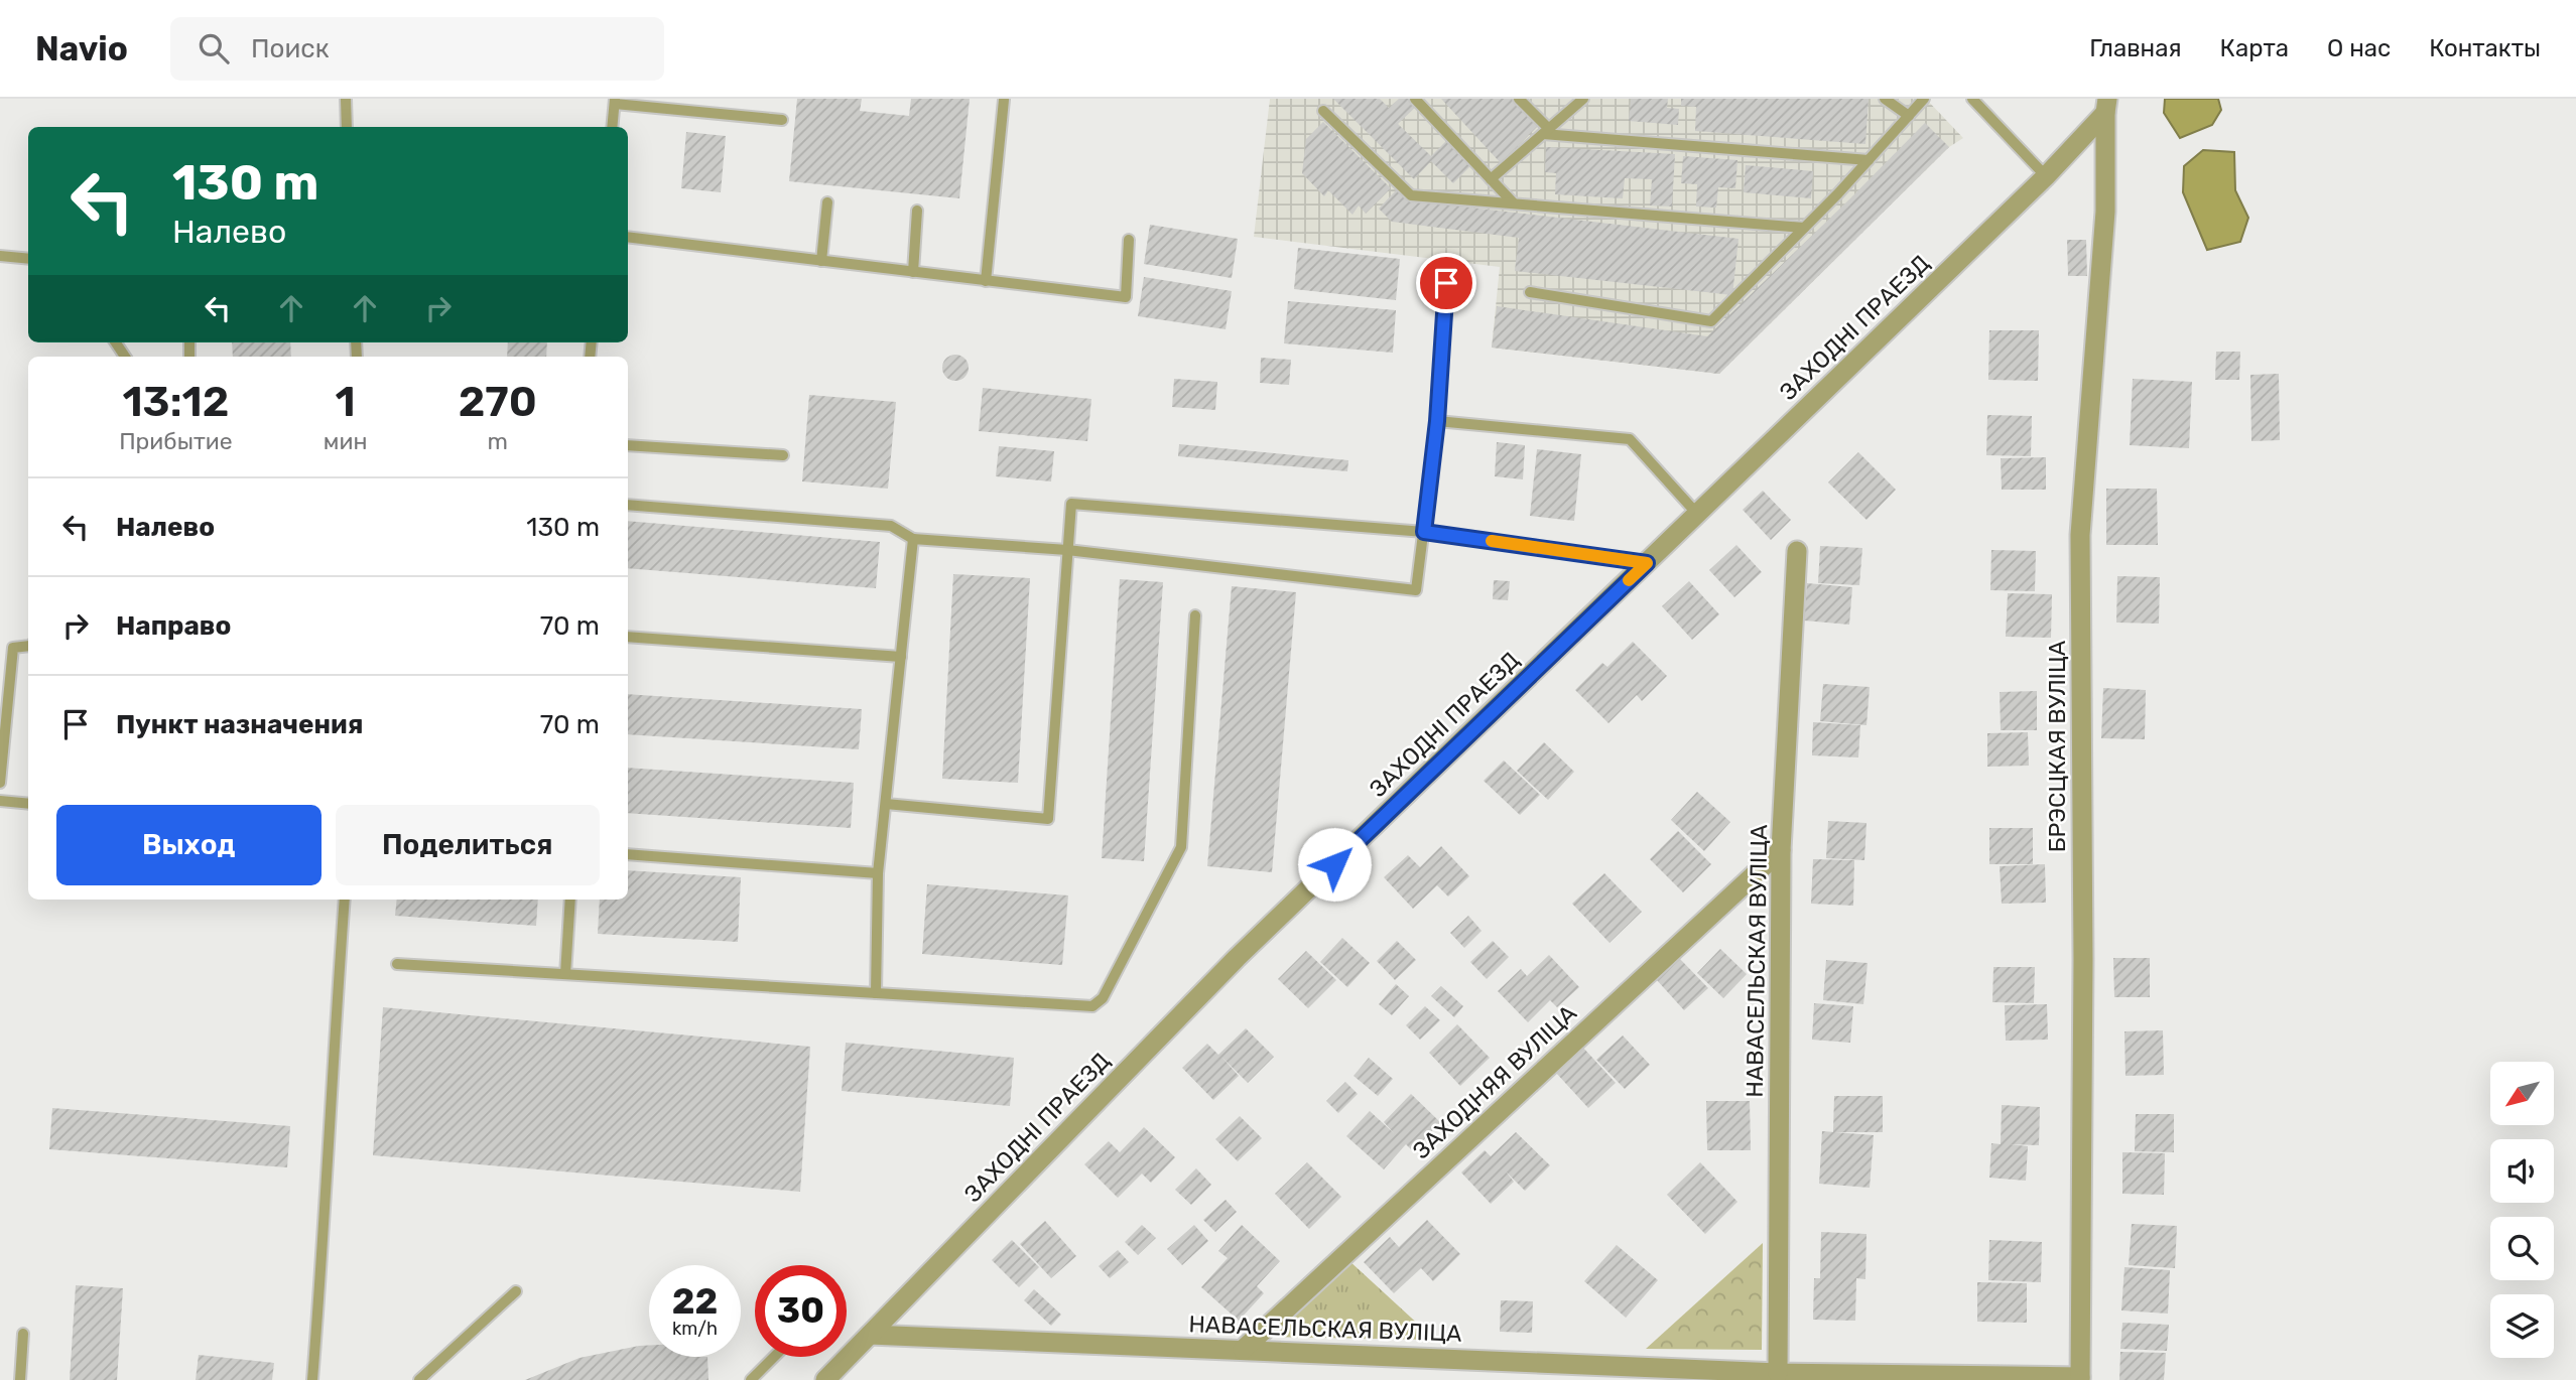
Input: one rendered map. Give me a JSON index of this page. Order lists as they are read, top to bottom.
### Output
{
  "streets": {
    "street": [
      "ЗАХОДНІ ПРАЕЗД",
      "БРЭСЦКАЯ ВУЛІЦА",
      "НАВАСЕЛЬСКАЯ ВУЛІЦА",
      "ЗАХОДНЯЯ ВУЛІЦА"
    ]
  },
  "crossings": [
    ["ЗАХОДНІ ПРАЕЗД", "БРЭСЦКАЯ ВУЛІЦА"],
    ["ЗАХОДНІ ПРАЕЗД", "НАВАСЕЛЬСКАЯ ВУЛІЦА"],
    ["БРЭСЦКАЯ ВУЛІЦА", "НАВАСЕЛЬСКАЯ ВУЛІЦА"],
    ["НАВАСЕЛЬСКАЯ ВУЛІЦА", "ЗАХОДНЯЯ ВУЛІЦА"]
  ],
  "north": "bottom left",
  "page": {
    "header": "Navio",
    "search": "Поиск",
    "nav": [
      "Главная",
      "Карта",
      "О нас",
      "Контакты"
    ],
    "turn": ["130 m", "Налево"],
    "eta": [
      "13:12",
      "Прибытие",
      "1",
      "мин",
      "270",
      "m"
    ],
    "list": [
      {
        "name": "Налево",
        "value": "130 m"
      },
      {
        "name": "Направо",
        "value": "70 m"
      },
      {
        "name": "Пункт назначения",
        "value": "70 m"
      }
    ],
    "buttons": ["Выход", "Поделиться"],
    "speed": "22 km/h",
    "limit": "30"
  }
}
